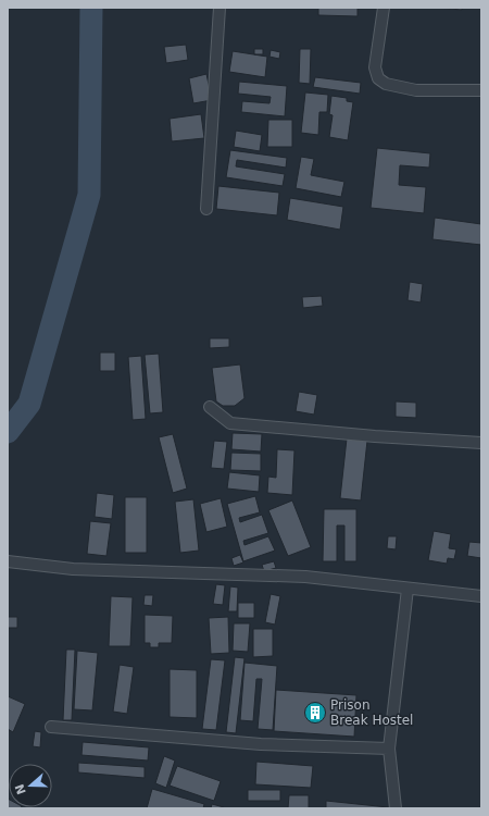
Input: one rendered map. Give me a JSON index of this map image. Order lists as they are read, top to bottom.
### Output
{
  "places": {
    "building": ["Prison Break Hostel"]
  },
  "north": "left"
}
